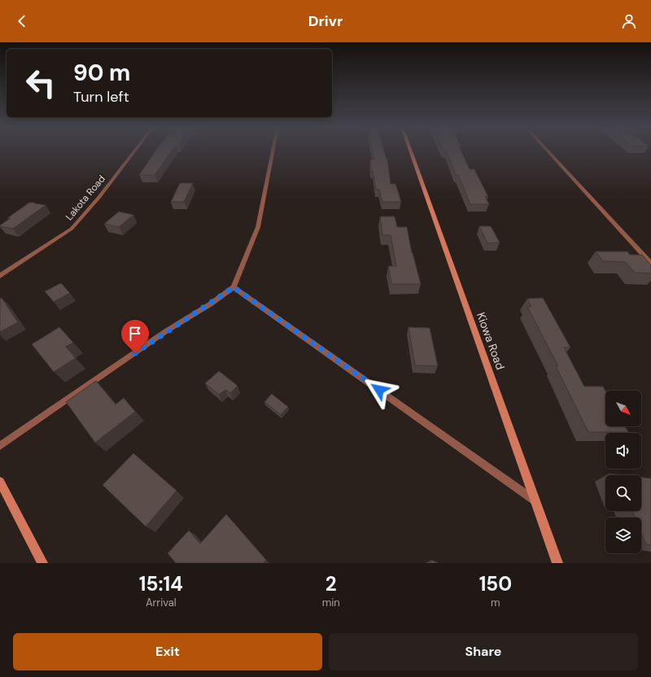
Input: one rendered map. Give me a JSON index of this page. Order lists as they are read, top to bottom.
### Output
{
  "streets": {
    "street": ["Lakota Road", "Kiowa Road"]
  },
  "north": "bottom right",
  "page": {
    "header": "Drivr",
    "turn": ["90 m", "Turn left"],
    "eta": [
      "15:14",
      "Arrival",
      "2",
      "min",
      "150",
      "m"
    ],
    "buttons": ["Exit", "Share"]
  }
}
